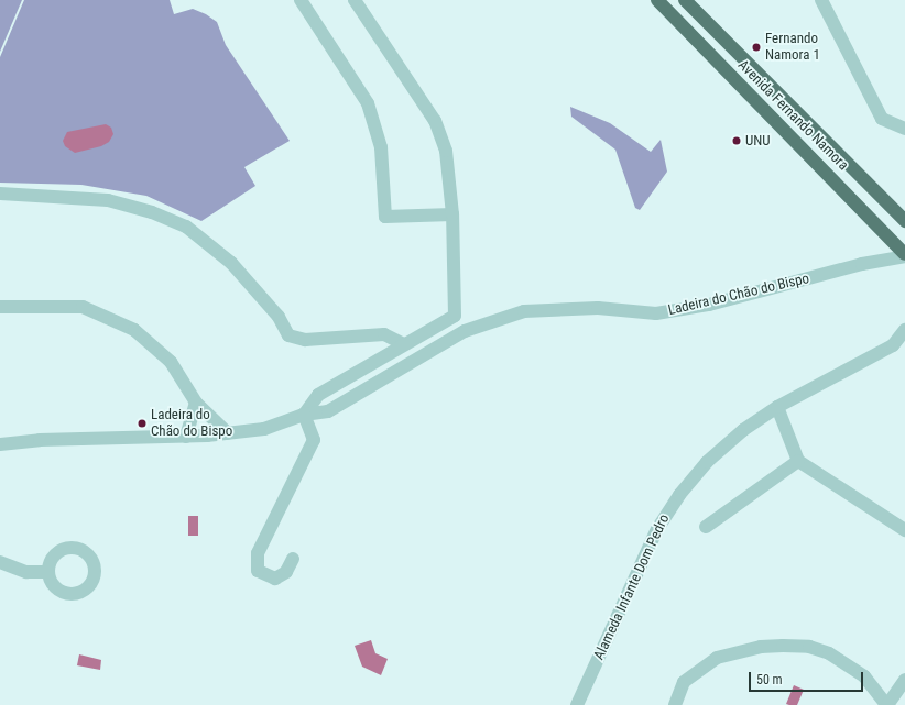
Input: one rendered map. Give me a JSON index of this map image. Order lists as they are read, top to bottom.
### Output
{
  "streets": {
    "main road": ["Avenida Fernando Namora"],
    "street": ["Ladeira do Chão do Bispo", "Alameda Infante Dom Pedro"]
  },
  "crossings": [
    ["Avenida Fernando Namora", "Ladeira do Chão do Bispo"]
  ],
  "places": ["Fernando Namora 1", "UNU", "Ladeira do Chão do Bispo"],
  "scale_bar": "50 m"
}
